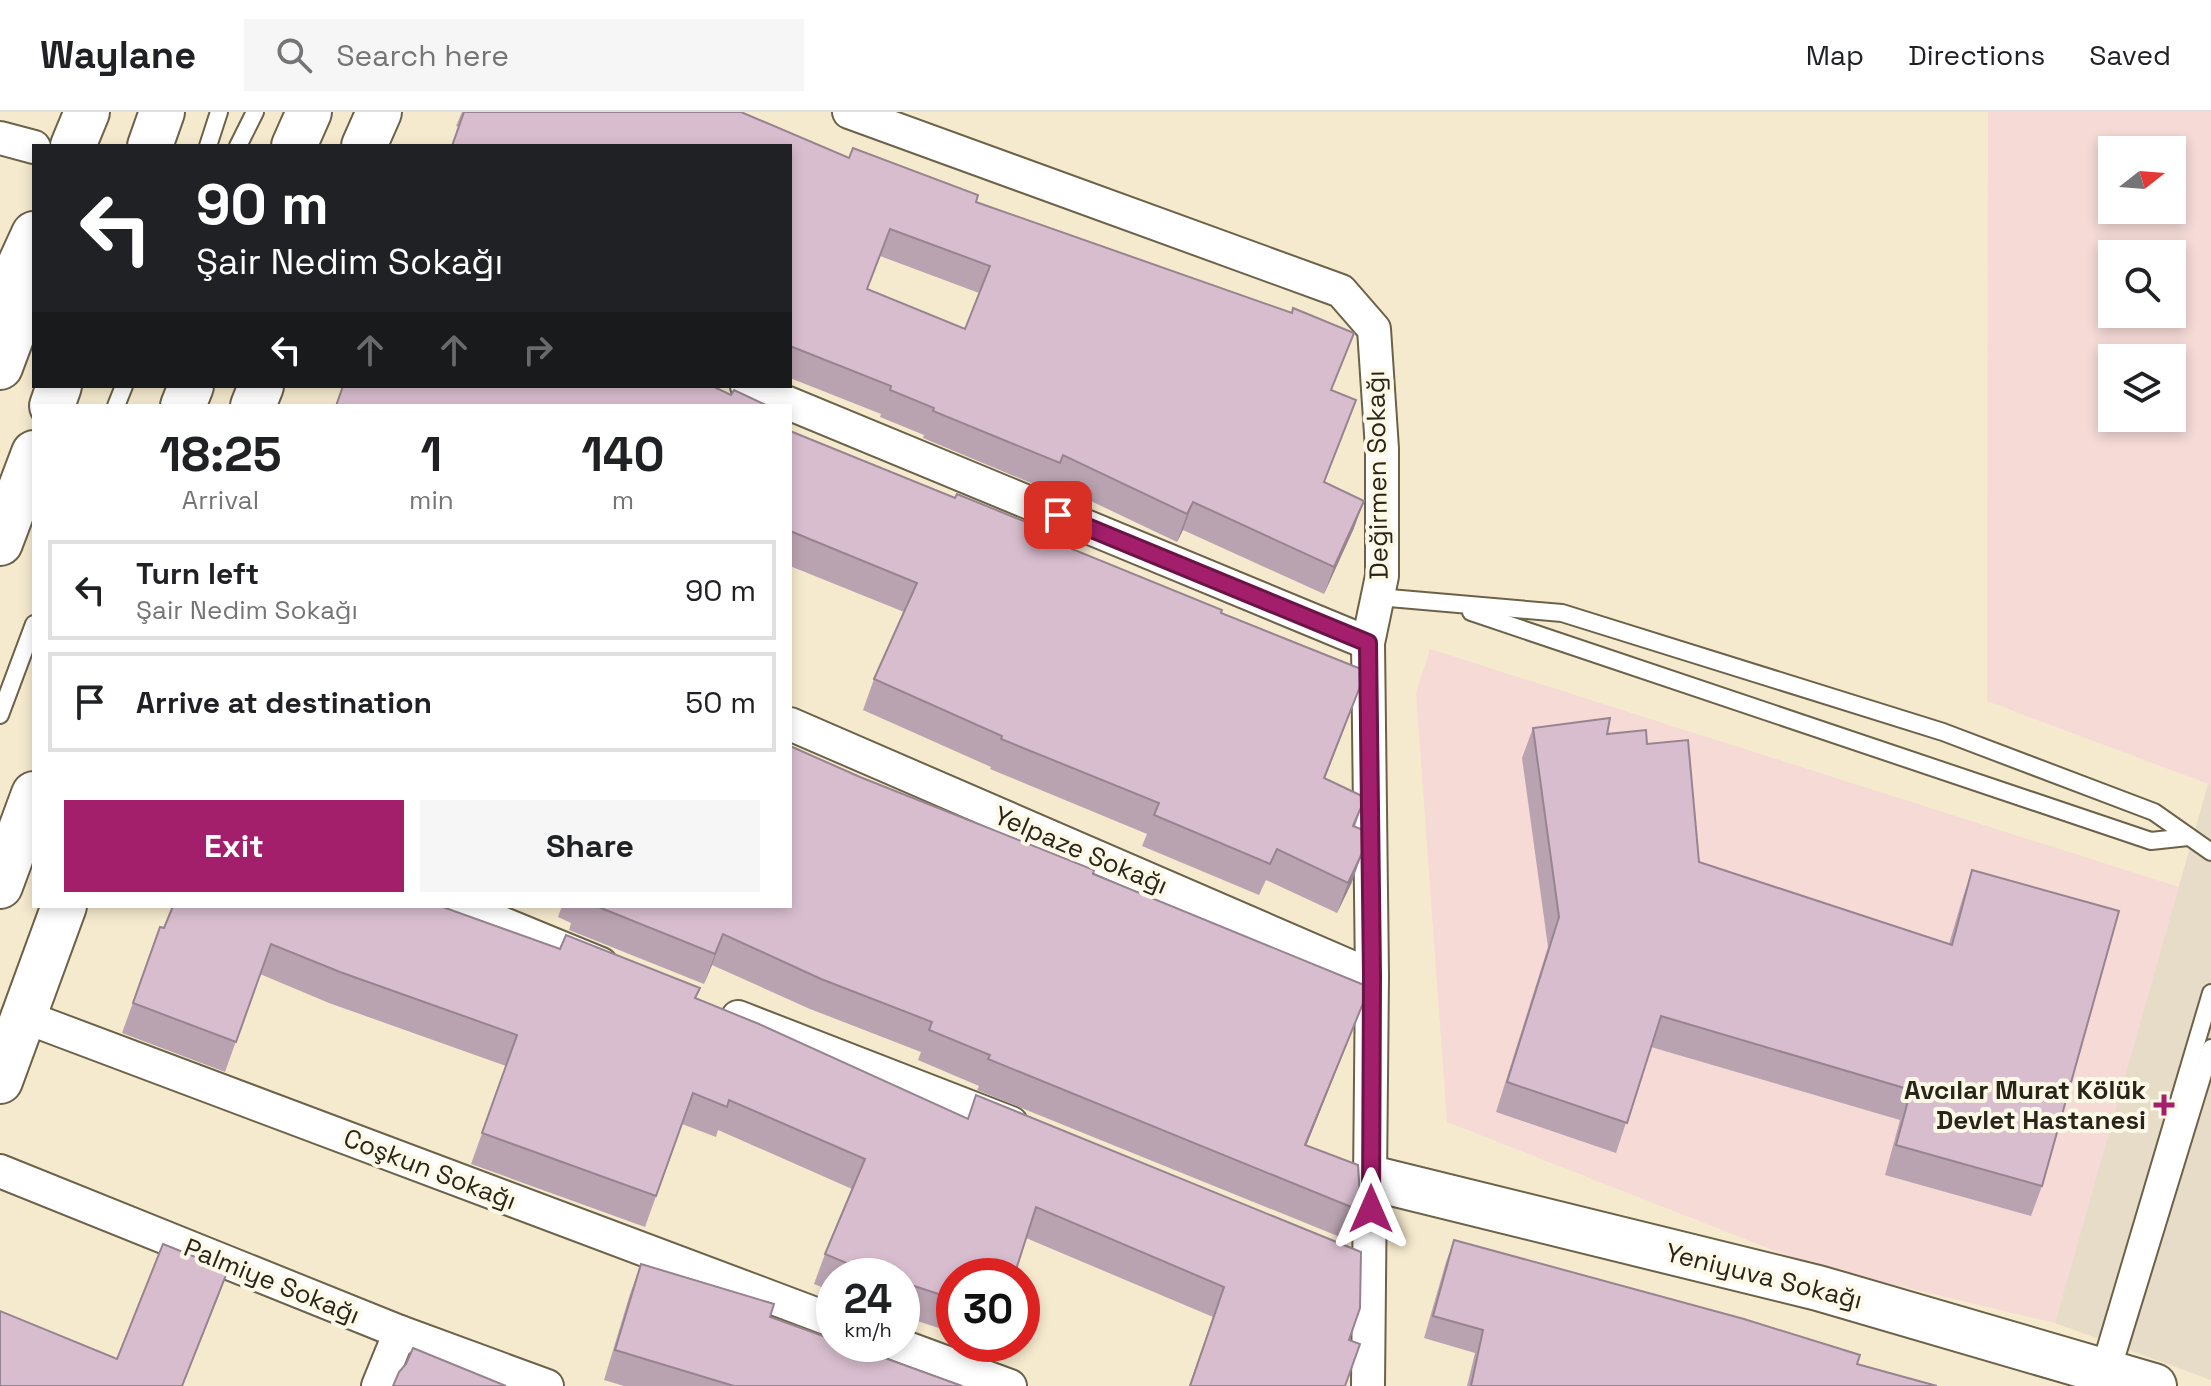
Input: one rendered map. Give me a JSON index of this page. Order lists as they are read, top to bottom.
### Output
{
  "streets": {
    "main road": ["Yeniyuva Sokağı"],
    "street": [
      "Değirmen Sokağı",
      "Yelpaze Sokağı",
      "Coşkun Sokağı",
      "Palmiye Sokağı"
    ]
  },
  "crossings": [
    ["Değirmen Sokağı", "Yelpaze Sokağı"],
    ["Değirmen Sokağı", "Yeniyuva Sokağı"]
  ],
  "places": {
    "health": ["Avcılar Murat Kölük Devlet Hastanesi"]
  },
  "north": "right",
  "page": {
    "header": "Waylane",
    "search": "Search here",
    "nav": ["Map", "Directions", "Saved"],
    "turn": ["90 m", "Şair Nedim Sokağı"],
    "eta": [
      "18:25",
      "Arrival",
      "1",
      "min",
      "140",
      "m"
    ],
    "list": [
      {
        "name": "Turn left",
        "note": "Şair Nedim Sokağı",
        "value": "90 m"
      },
      {
        "name": "Arrive at destination",
        "value": "50 m"
      }
    ],
    "buttons": ["Exit", "Share"],
    "speed": "24 km/h",
    "limit": "30"
  }
}
